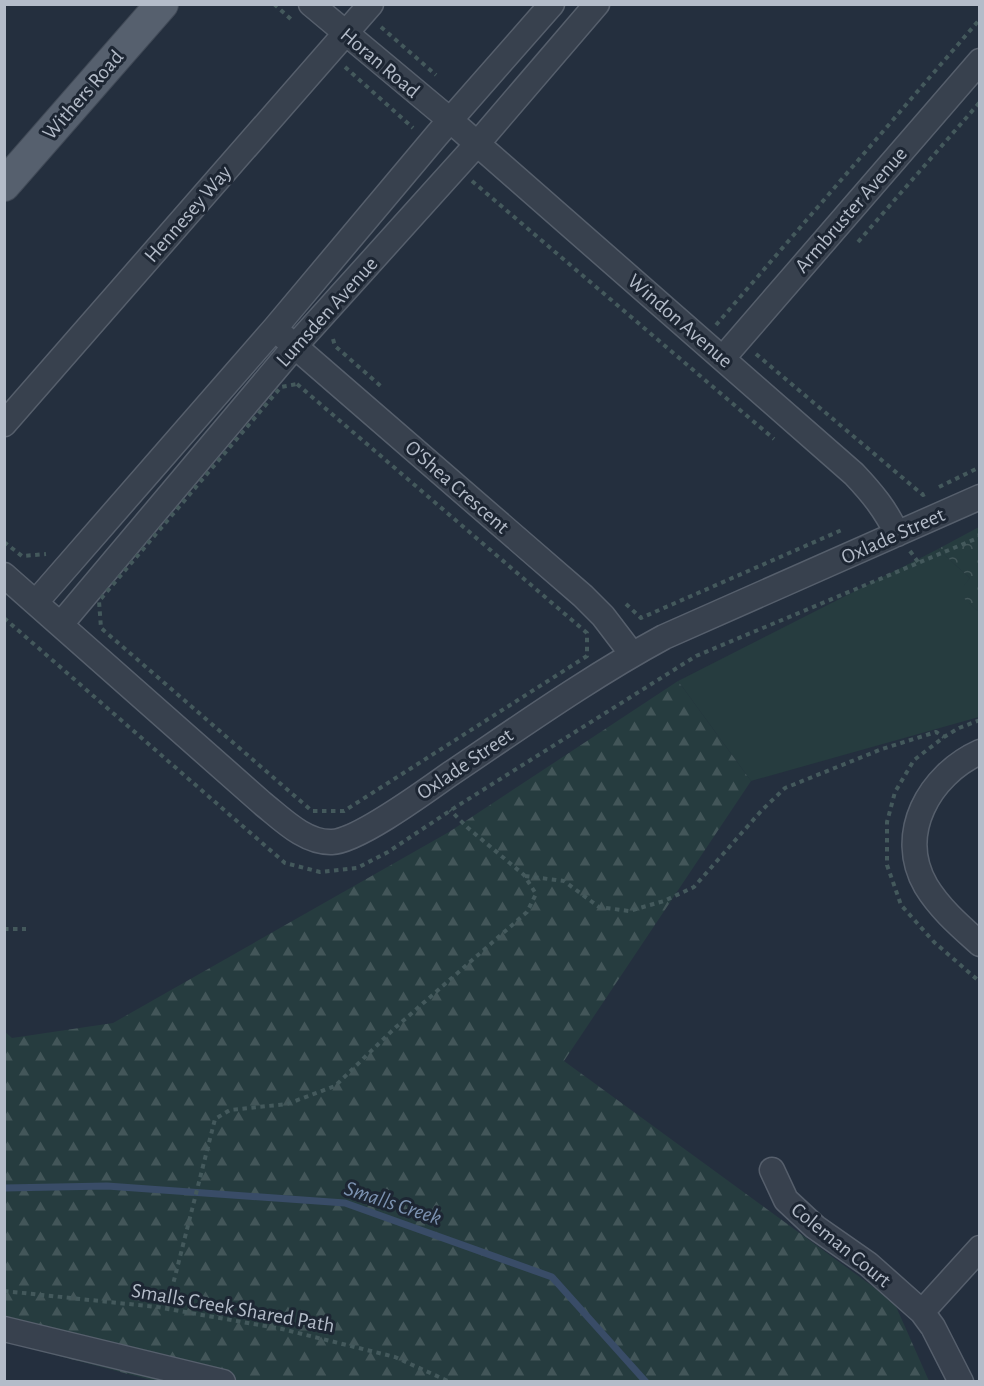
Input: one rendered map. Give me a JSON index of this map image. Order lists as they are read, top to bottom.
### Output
{
  "streets": {
    "main road": ["Withers Road"],
    "street": [
      "Horan Road",
      "Armbruster Avenue",
      "Hennesey Way",
      "Lumsden Avenue",
      "Windon Avenue",
      "O'Shea Crescent",
      "Oxlade Street",
      "Coleman Court"
    ],
    "path": ["Smalls Creek Shared Path"]
  },
  "crossings": [
    ["Horan Road", "Hennesey Way"],
    ["Horan Road", "Lumsden Avenue"],
    ["Horan Road", "Windon Avenue"],
    ["Armbruster Avenue", "Windon Avenue"],
    ["Lumsden Avenue", "Windon Avenue"],
    ["Lumsden Avenue", "O'Shea Crescent"],
    ["Lumsden Avenue", "Oxlade Street"],
    ["Windon Avenue", "Oxlade Street"],
    ["O'Shea Crescent", "Oxlade Street"]
  ],
  "water": ["Smalls Creek"]
}
